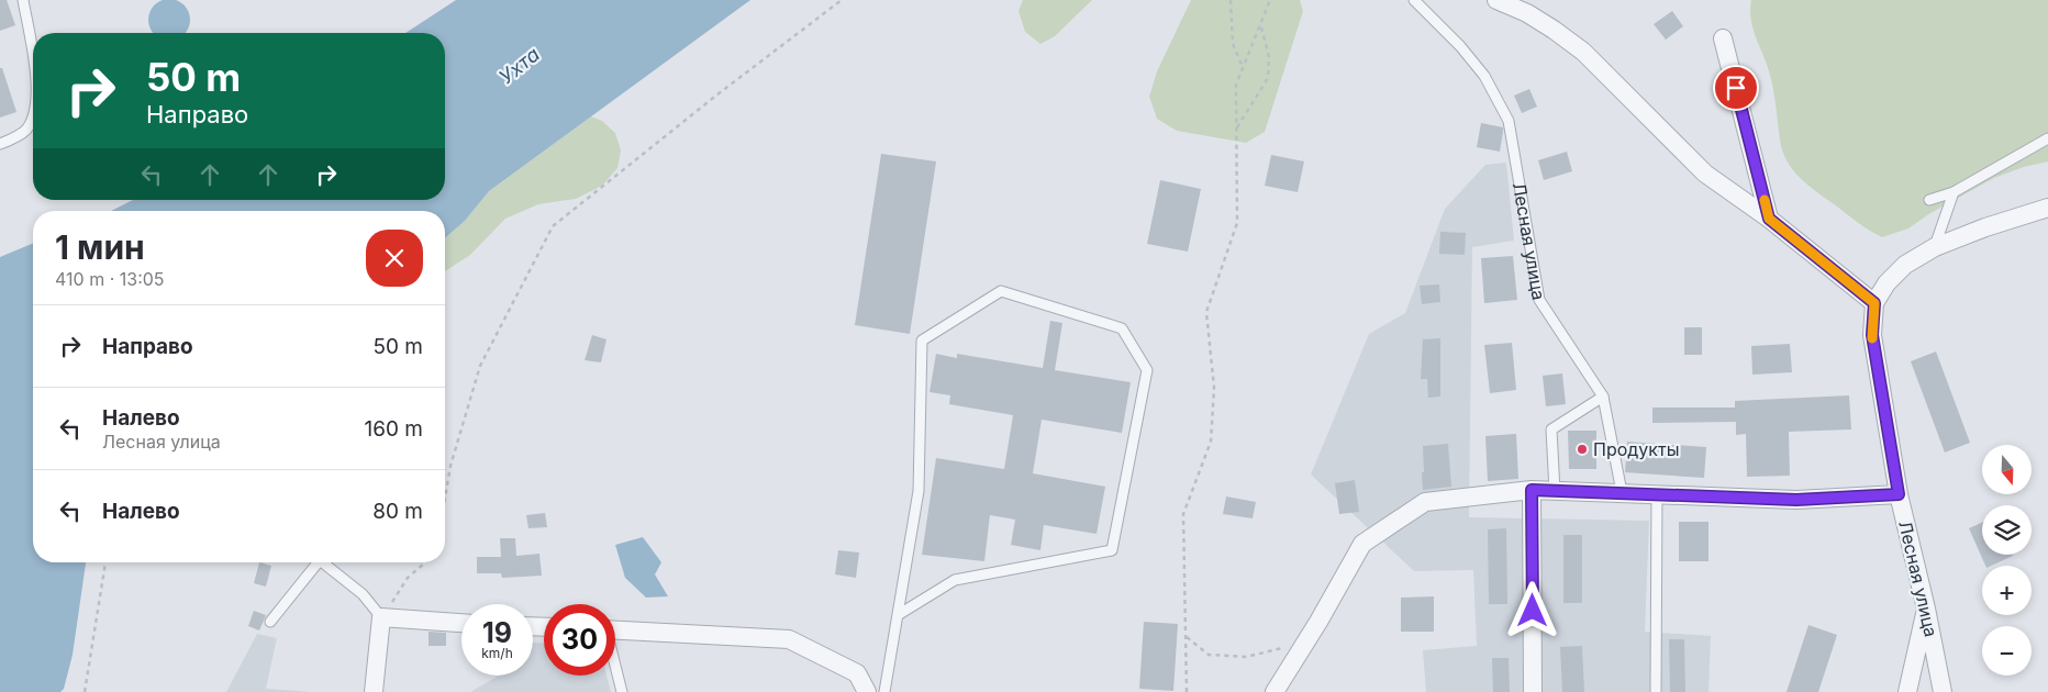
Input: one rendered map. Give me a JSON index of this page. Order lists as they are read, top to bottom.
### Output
{
  "streets": {
    "street": ["Лесная улица"]
  },
  "water": ["Ухта"],
  "places": ["Продукты"],
  "north": "bottom",
  "page": {
    "turn": ["50 m", "Направо"],
    "heading": ["1 мин", "410 m · 13:05"],
    "list": [
      {
        "name": "Направо",
        "value": "50 m"
      },
      {
        "name": "Налево",
        "note": "Лесная улица",
        "value": "160 m"
      },
      {
        "name": "Налево",
        "value": "80 m"
      }
    ],
    "map_buttons": ["+", "−"],
    "speed": "19 km/h",
    "limit": "30"
  }
}
